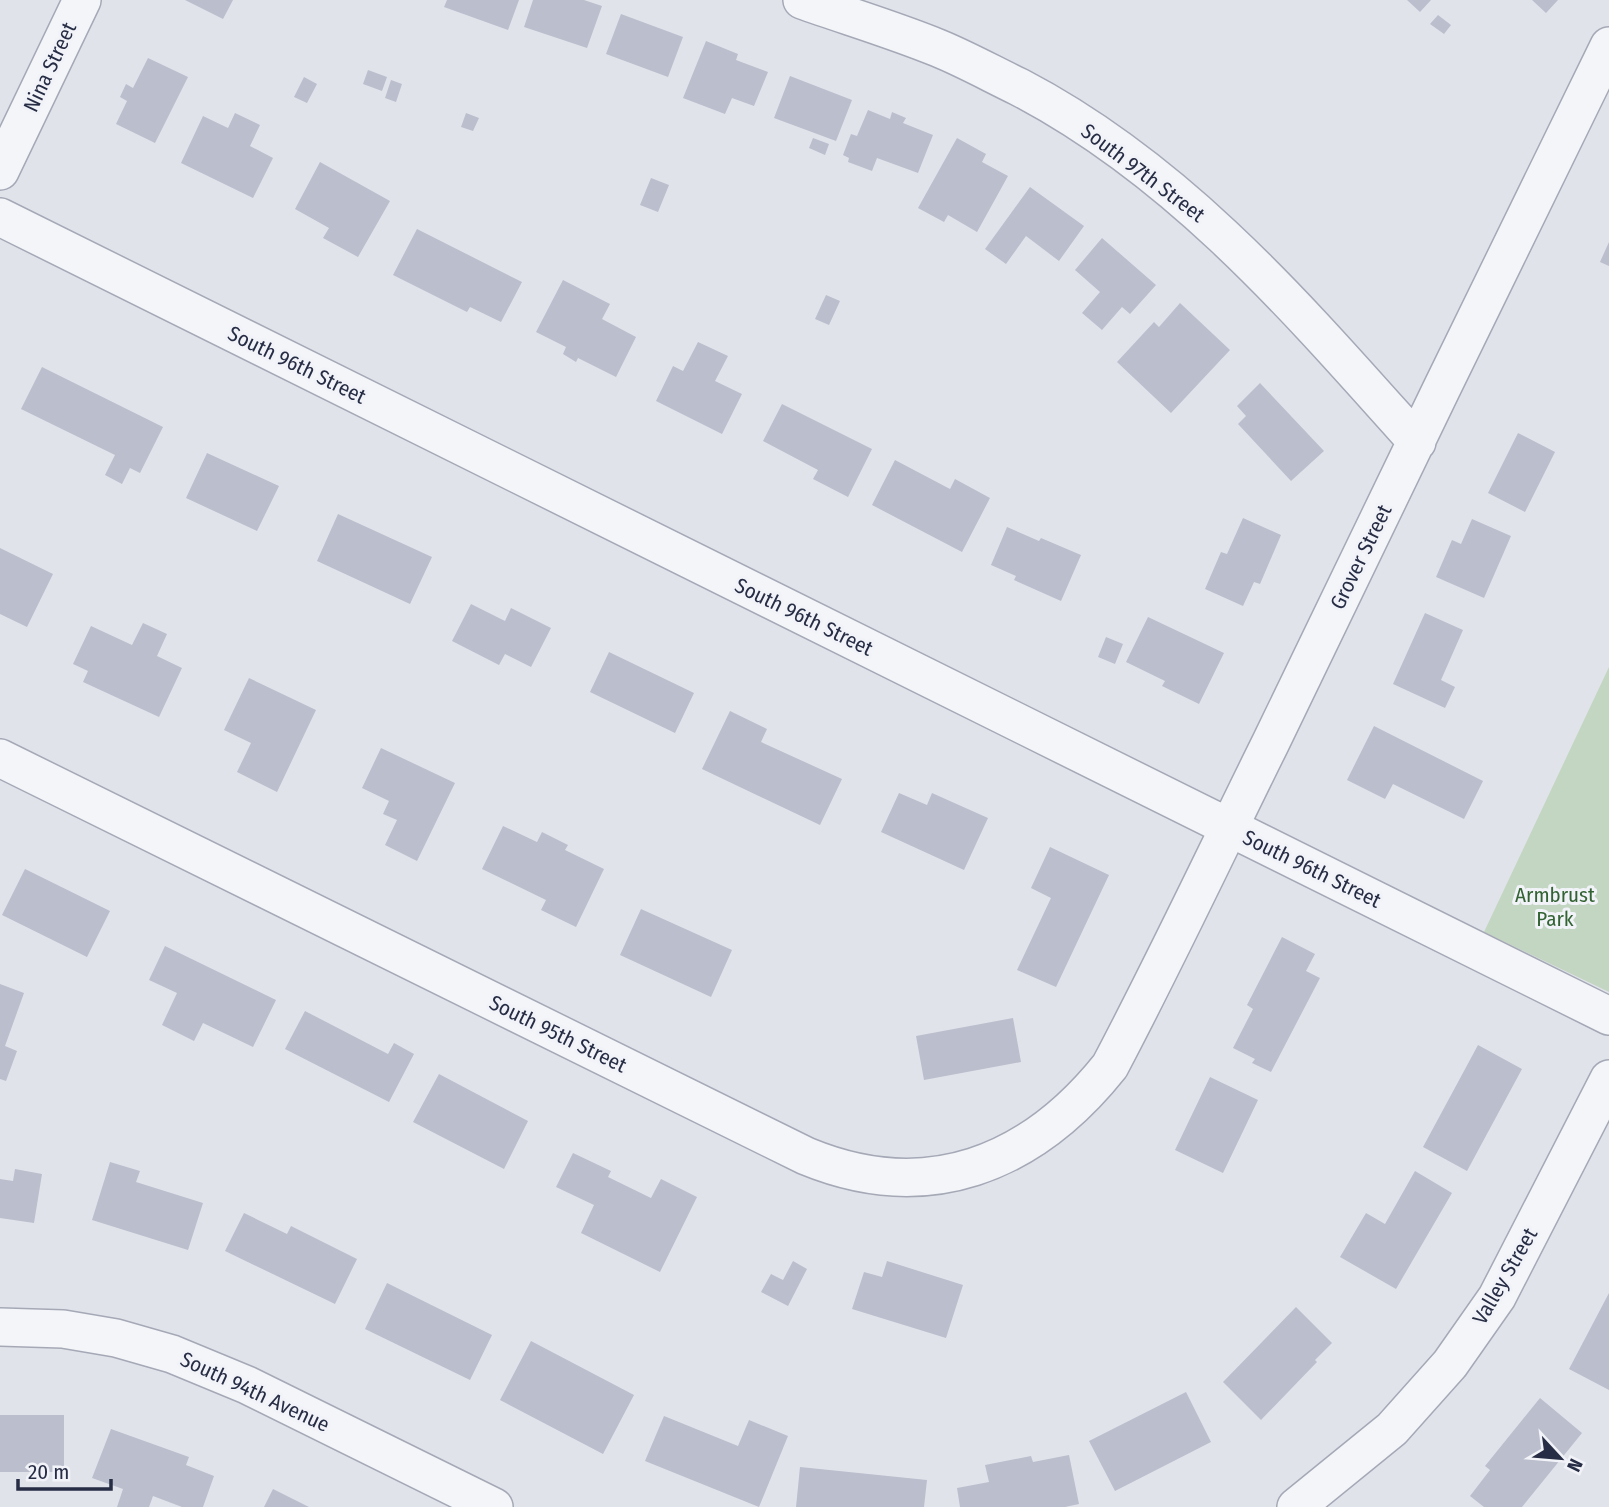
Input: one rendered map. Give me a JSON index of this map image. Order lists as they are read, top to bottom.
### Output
{
  "streets": {
    "street": [
      "Nina Street",
      "South 97th Street",
      "South 96th Street",
      "Grover Street",
      "South 95th Street",
      "Valley Street",
      "South 94th Avenue"
    ]
  },
  "crossings": [
    ["South 97th Street", "Grover Street"],
    ["South 96th Street", "Grover Street"],
    ["Grover Street", "South 95th Street"]
  ],
  "parks": ["Armbrust Park"],
  "scale_bar": "20 m",
  "north": "bottom right"
}
